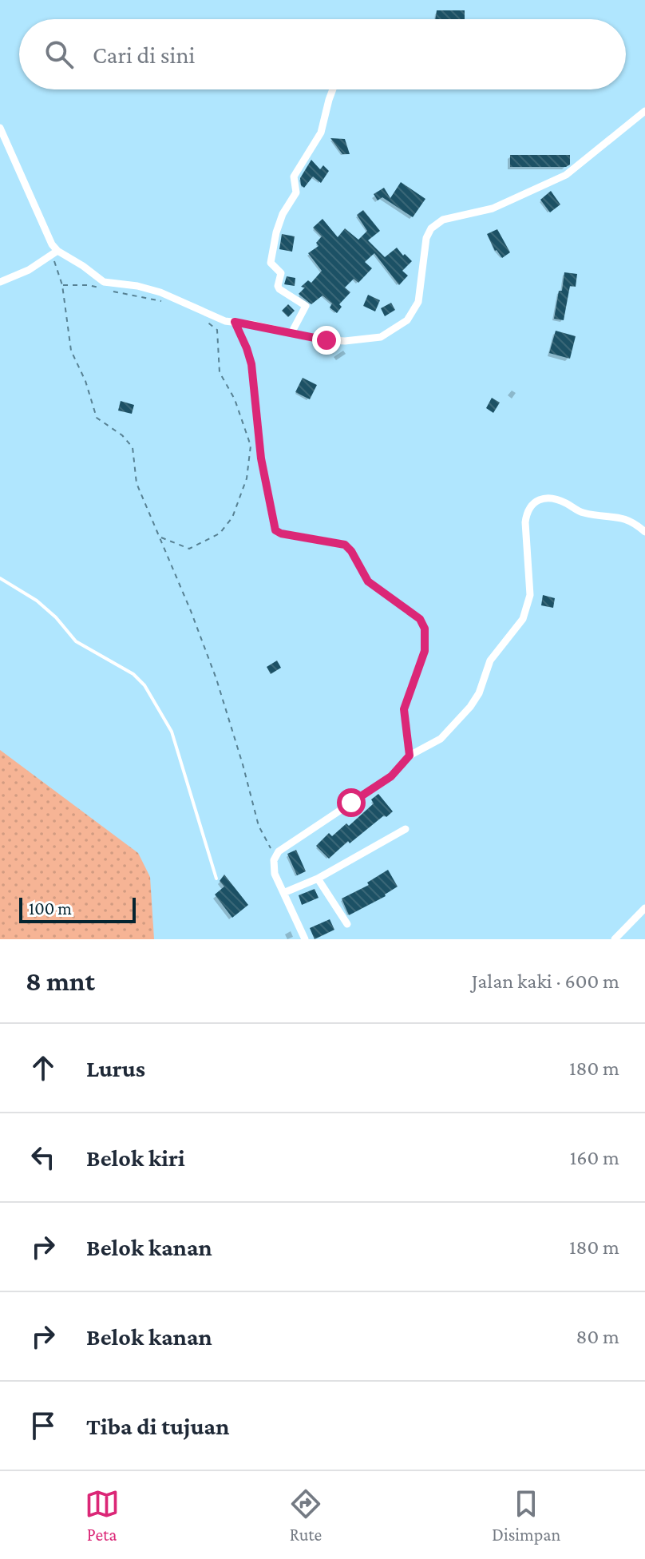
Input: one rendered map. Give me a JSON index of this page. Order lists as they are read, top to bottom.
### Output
{
  "scale_bar": "100 m",
  "page": {
    "search": "Cari di sini",
    "scale": "100 m",
    "heading": ["8 mnt", "Jalan kaki · 600 m"],
    "list": [
      ["Lurus", "180 m"],
      ["Belok kiri", "160 m"],
      ["Belok kanan", "180 m"],
      ["Belok kanan", "80 m"],
      "Tiba di tujuan"
    ],
    "nav": ["Peta", "Rute", "Disimpan"]
  }
}
